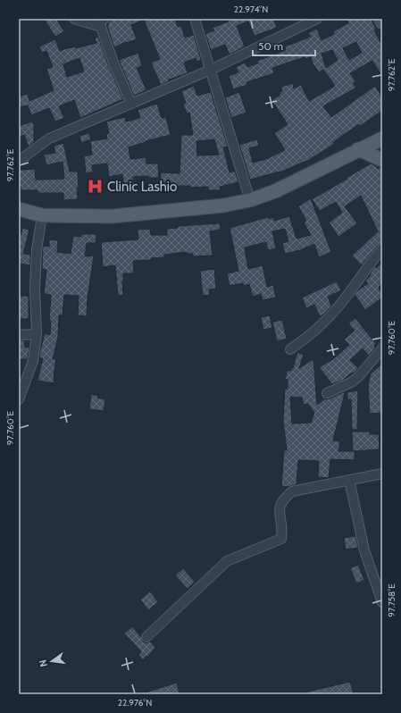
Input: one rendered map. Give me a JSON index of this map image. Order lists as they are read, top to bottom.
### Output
{
  "places": {
    "hospital": ["Clinic Lashio"]
  },
  "scale_bar": "50 m",
  "north": "left",
  "coordinates": [
    "22.974°N",
    "97.762°E",
    "97.760°E",
    "97.758°E",
    "22.976°N"
  ]
}
